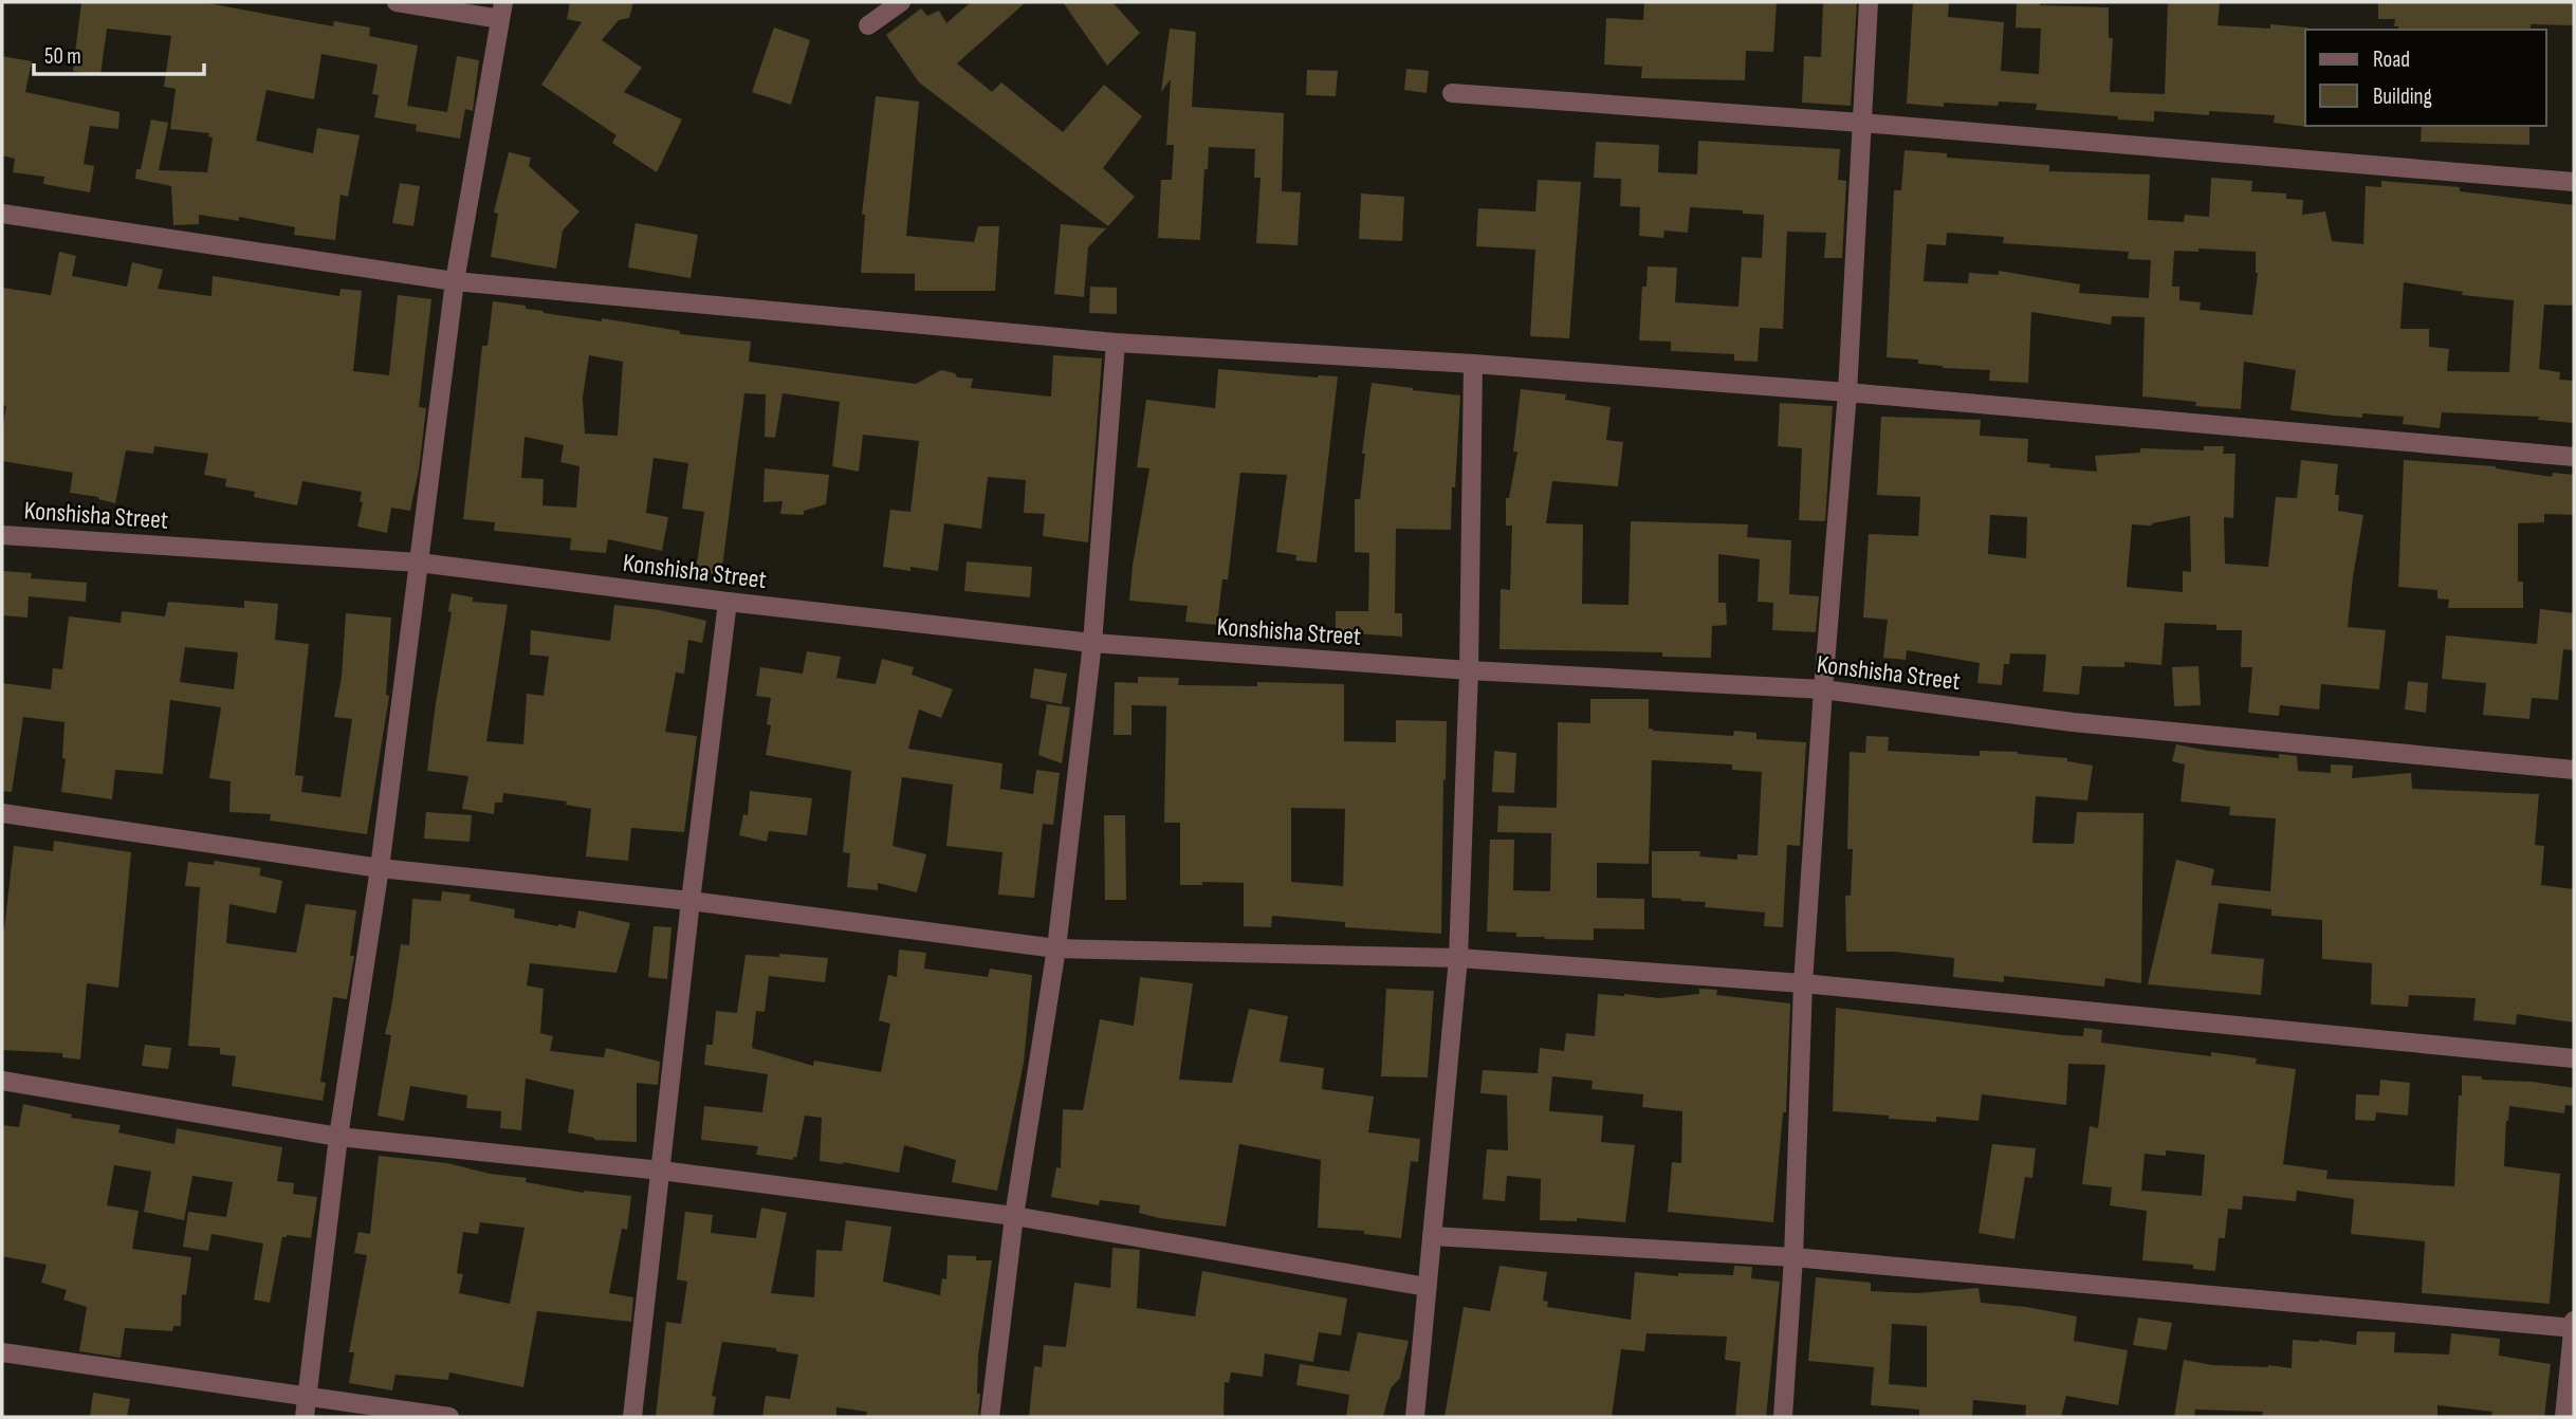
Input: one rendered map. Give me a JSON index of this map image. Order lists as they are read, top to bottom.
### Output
{
  "streets": {
    "street": ["Konshisha Street"]
  },
  "legend": ["Road", "Building"],
  "scale_bar": "50 m"
}
